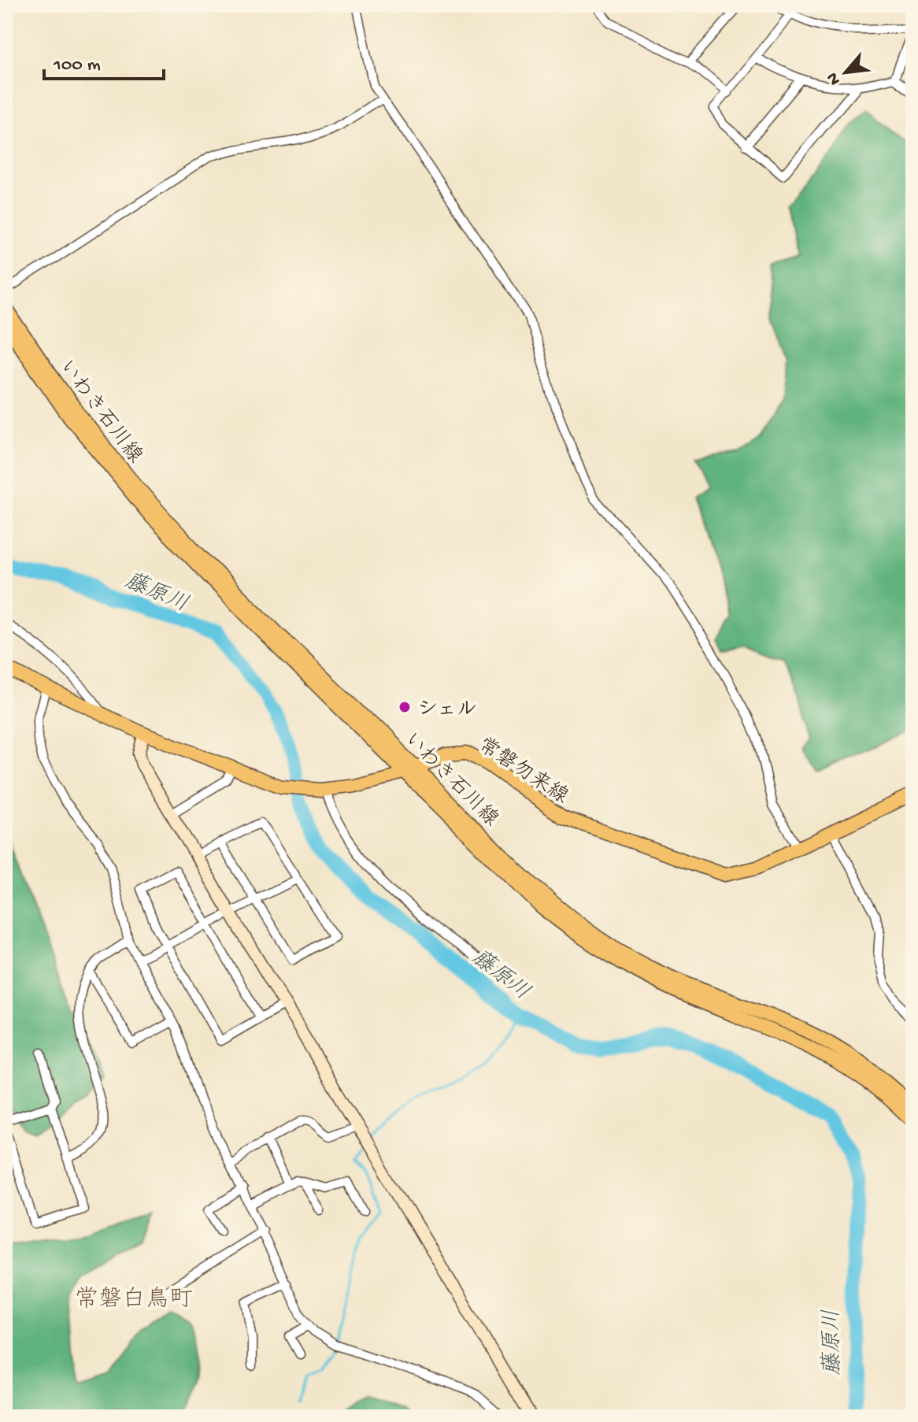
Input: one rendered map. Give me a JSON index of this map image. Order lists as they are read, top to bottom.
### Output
{
  "streets": {
    "main road": ["いわき石川線", "常磐勿来線"]
  },
  "crossings": [
    ["いわき石川線", "常磐勿来線"]
  ],
  "districts": ["常磐白鳥町"],
  "water": ["藤原川"],
  "places": ["シェル"],
  "scale_bar": "100 m",
  "north": "bottom left"
}
